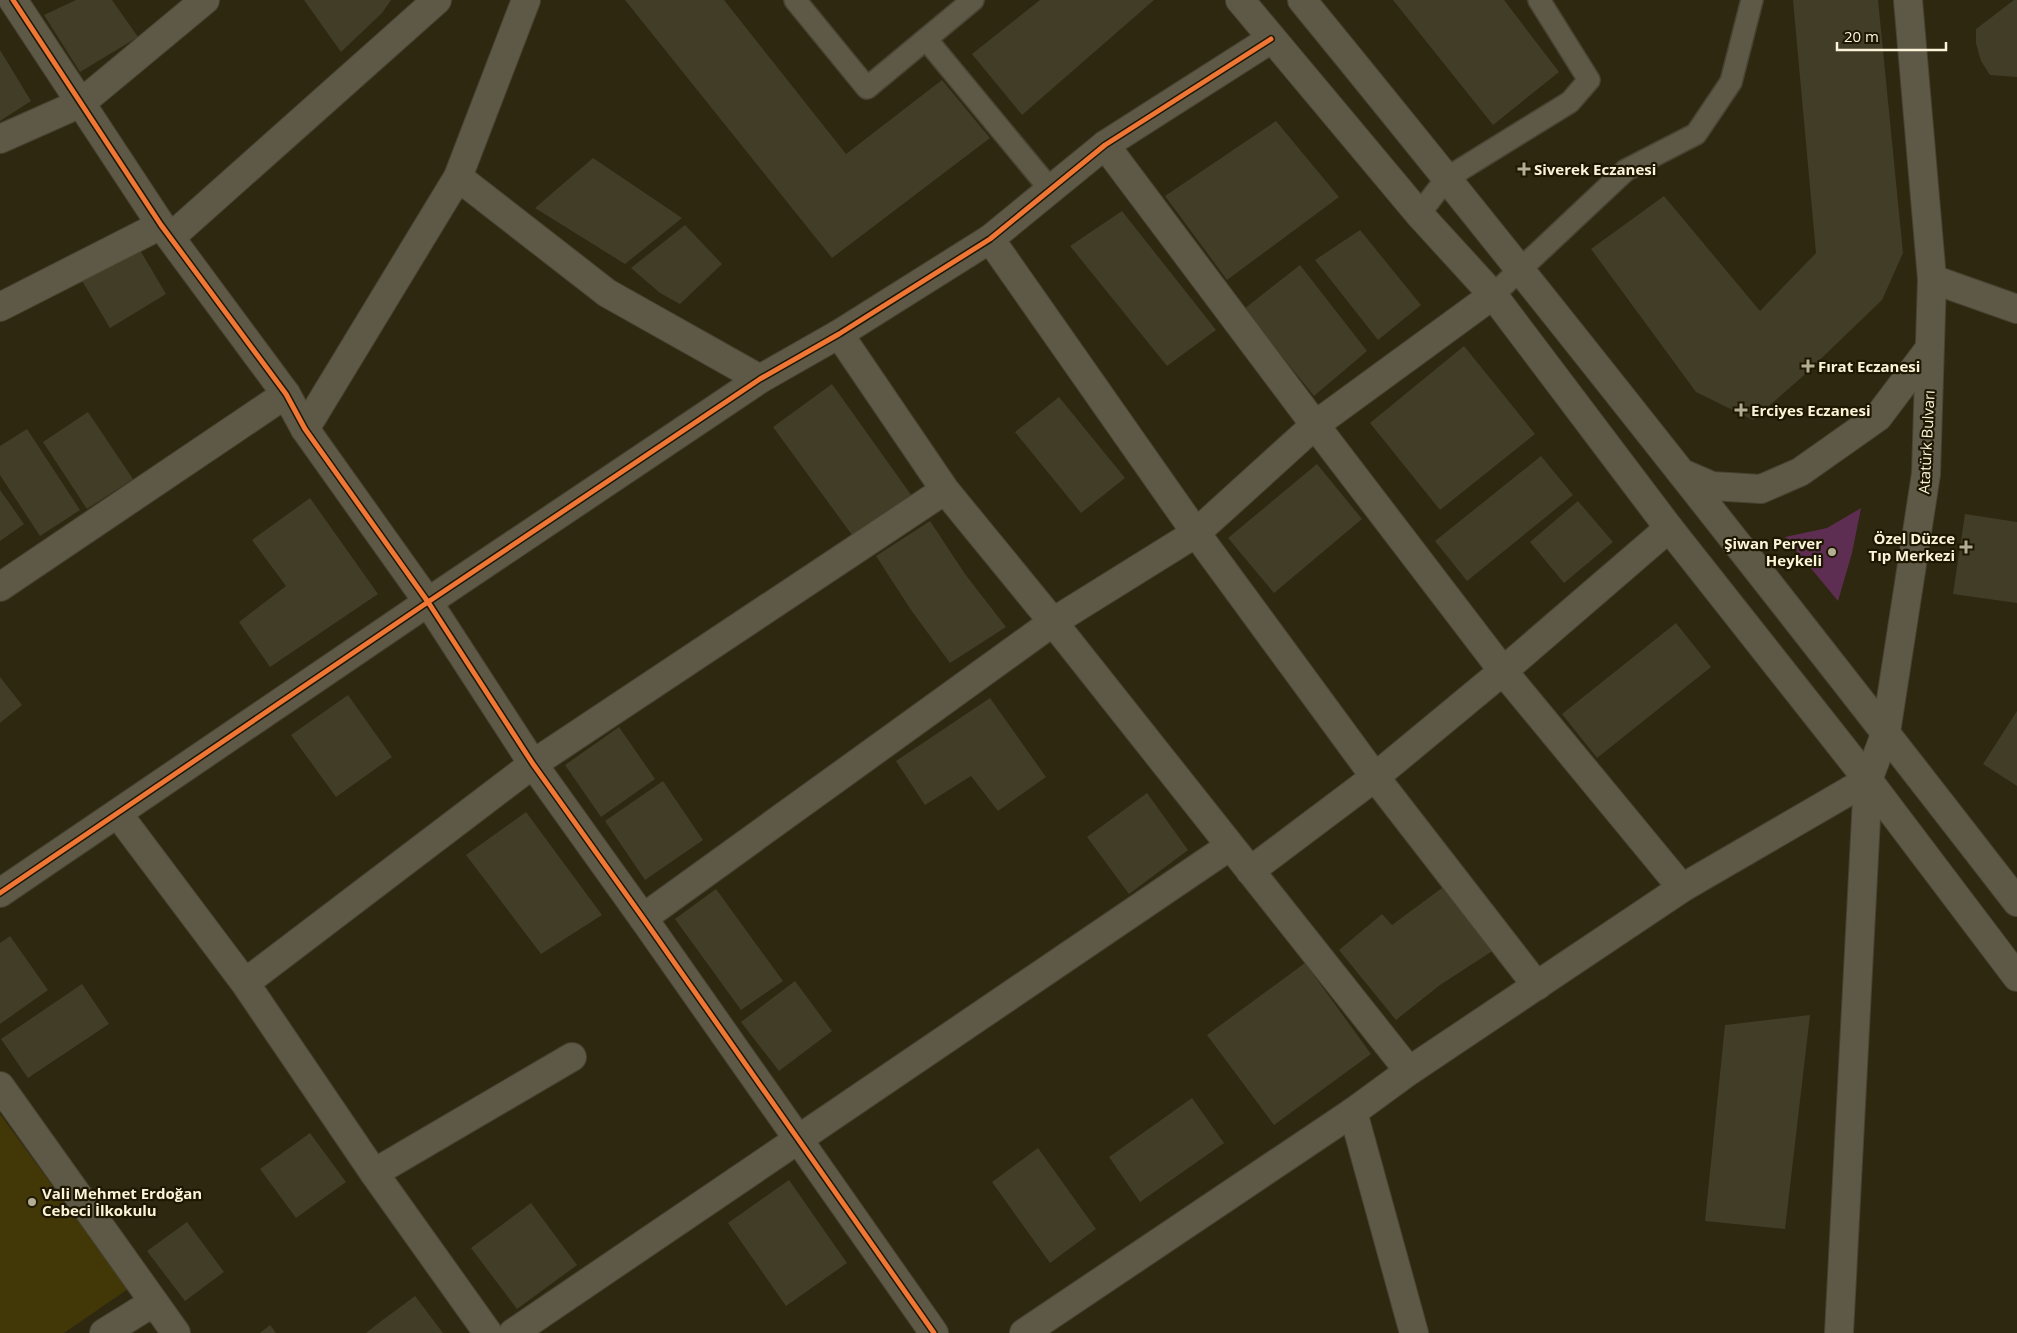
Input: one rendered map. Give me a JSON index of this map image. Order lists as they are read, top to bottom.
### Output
{
  "streets": {
    "street": ["Atatürk Bulvarı"]
  },
  "places": {
    "health": [
      "Siverek Eczanesi",
      "Fırat Eczanesi",
      "Erciyes Eczanesi",
      "Özel Düzce Tıp Merkezi"
    ],
    "other": ["Şiwan Perver Heykeli", "Vali Mehmet Erdoğan Cebeci İlkokulu"]
  },
  "scale_bar": "20 m"
}
